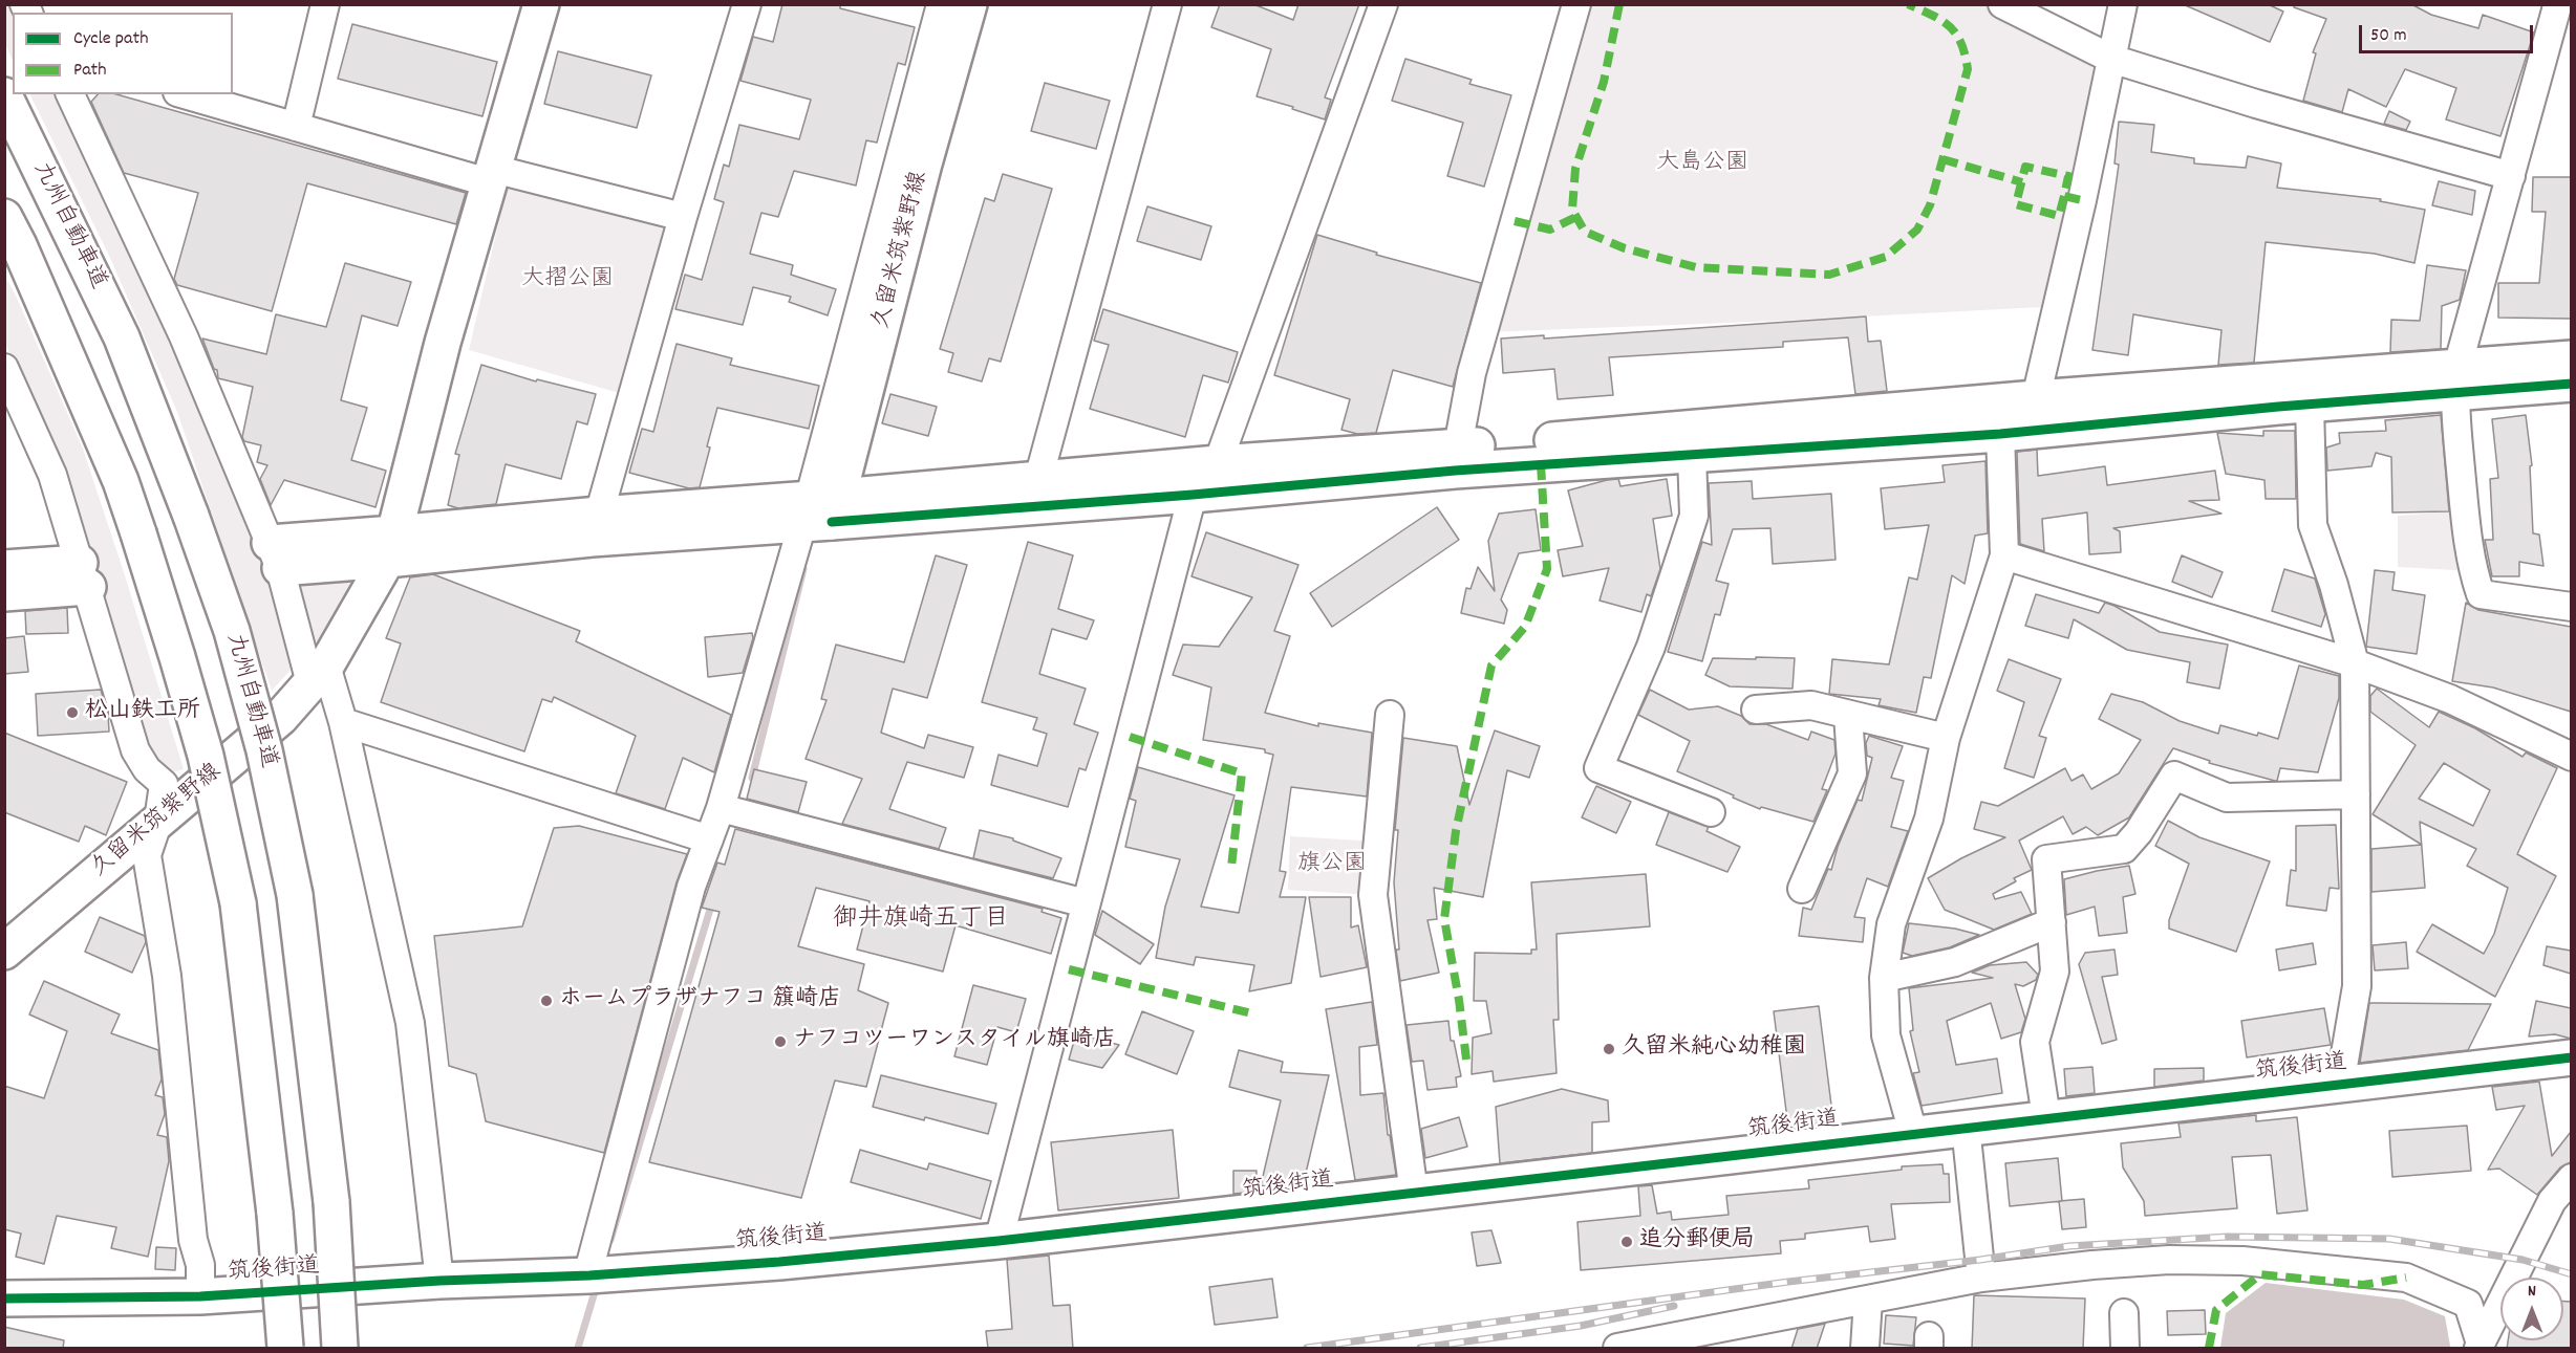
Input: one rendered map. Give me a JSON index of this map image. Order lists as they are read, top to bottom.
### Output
{
  "streets": {
    "main road": ["九州自動車道", "久留米筑紫野線", "筑後街道"]
  },
  "districts": ["御井旗崎五丁目"],
  "parks": ["大島公園", "大摺公園", "旗公園"],
  "places": [
    "松山鉄工所",
    "ホームプラザナフコ 籏崎店",
    "ナフコツーワンスタイル旗崎店",
    "久留米純心幼稚園",
    "追分郵便局"
  ],
  "legend": ["Cycle path", "Path"],
  "scale_bar": "50 m",
  "north": "top"
}
